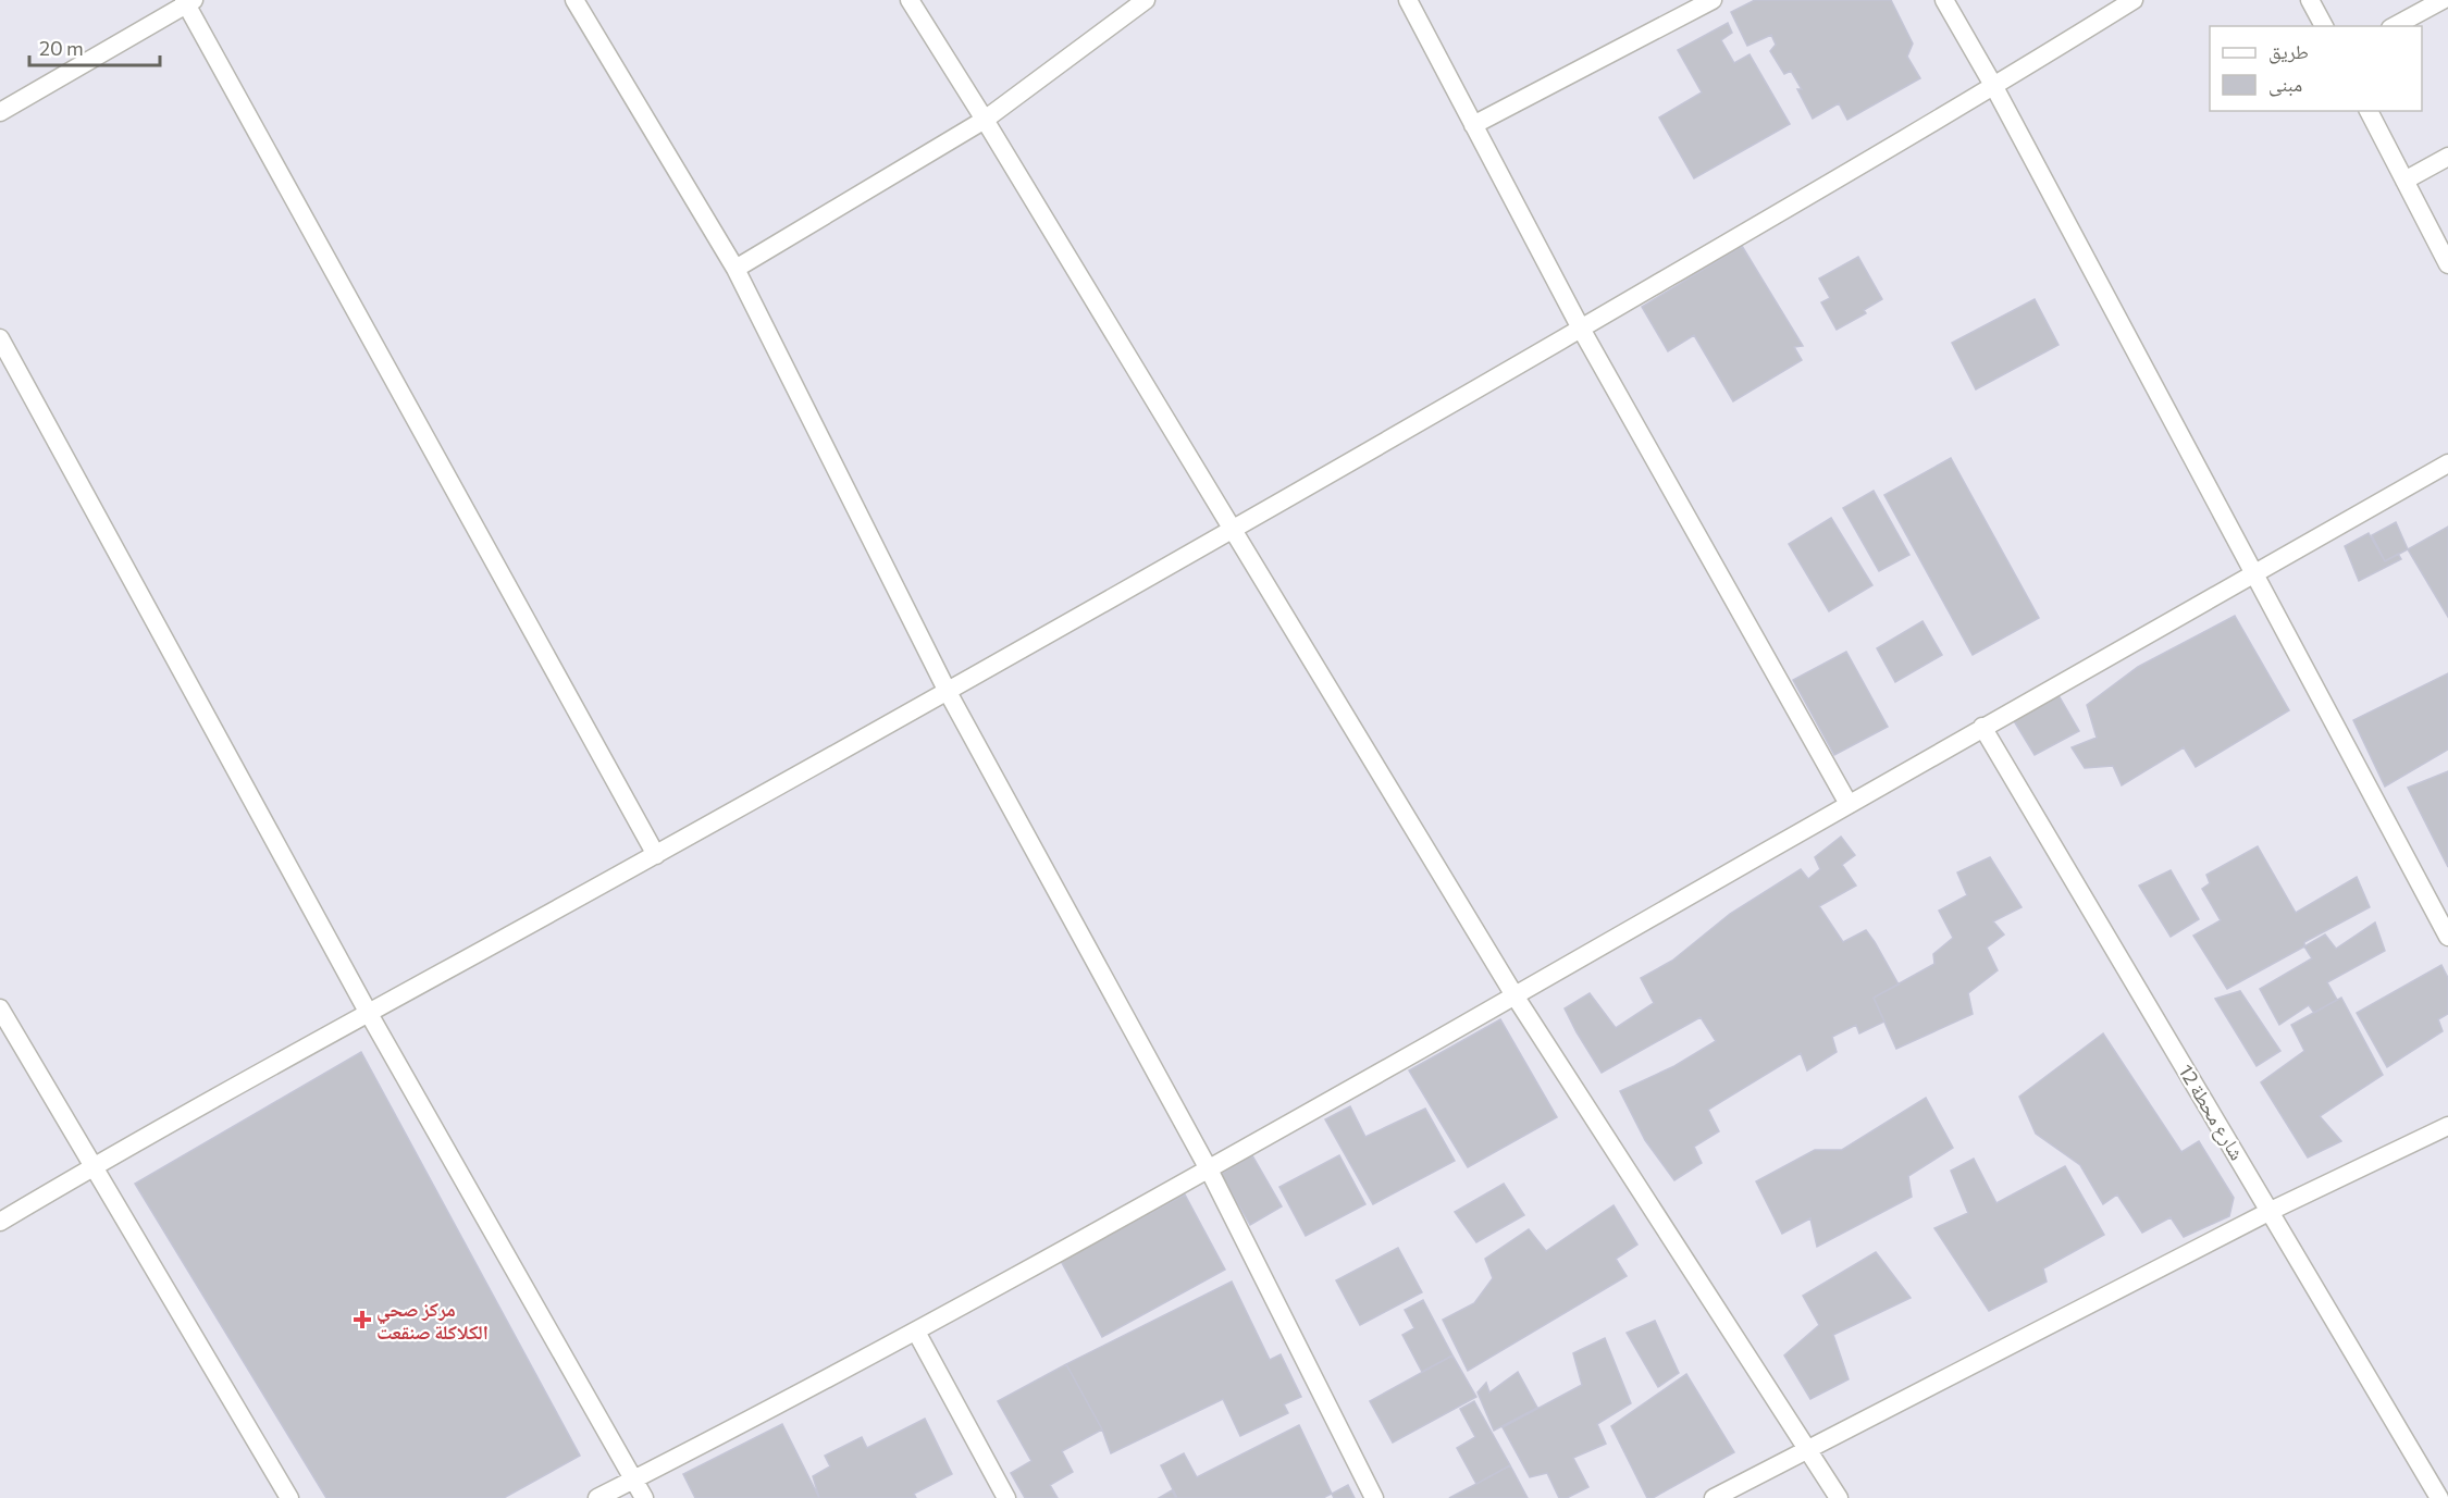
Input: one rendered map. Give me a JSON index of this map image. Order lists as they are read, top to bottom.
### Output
{
  "streets": {
    "street": ["شارع محطة 12"]
  },
  "places": {
    "health": ["مركز صحي الكلاكلة صنقعت"]
  },
  "legend": ["طريق", "مبنى"],
  "scale_bar": "20 m"
}
